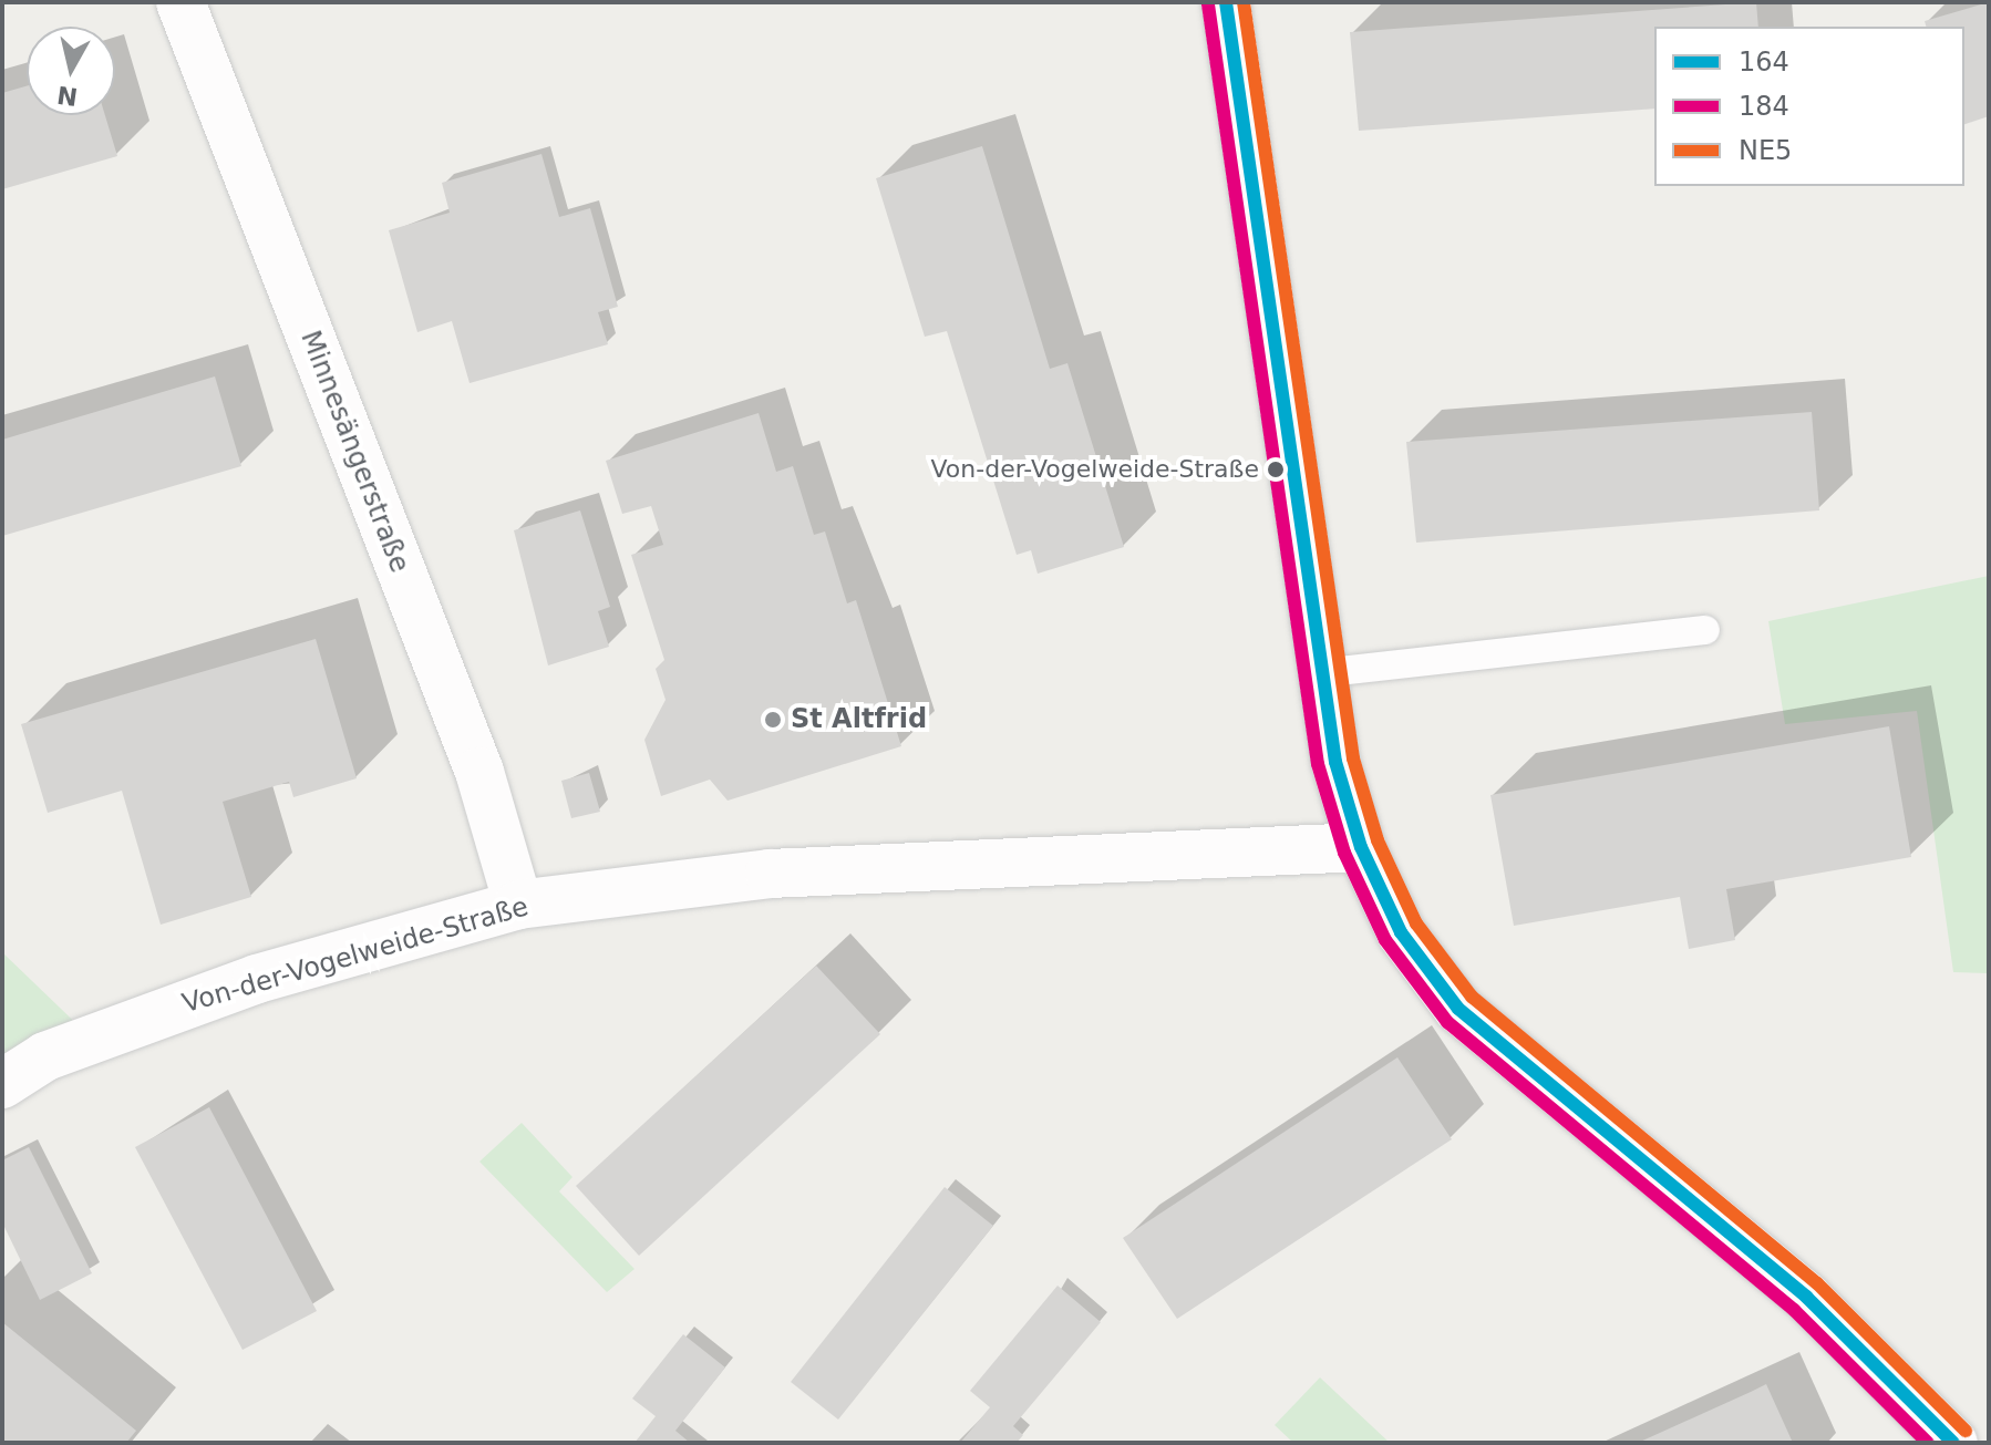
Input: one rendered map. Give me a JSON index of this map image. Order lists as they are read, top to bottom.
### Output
{
  "streets": {
    "street": ["Minnesängerstraße", "Von-der-Vogelweide-Straße"]
  },
  "crossings": [
    ["Minnesängerstraße", "Von-der-Vogelweide-Straße"]
  ],
  "places": ["Von-der-Vogelweide-Straße", "St Altfrid"],
  "lines": ["transit line 164", "transit line NE5", "transit line 184"],
  "legend": ["164", "184", "NE5"],
  "north": "bottom"
}
